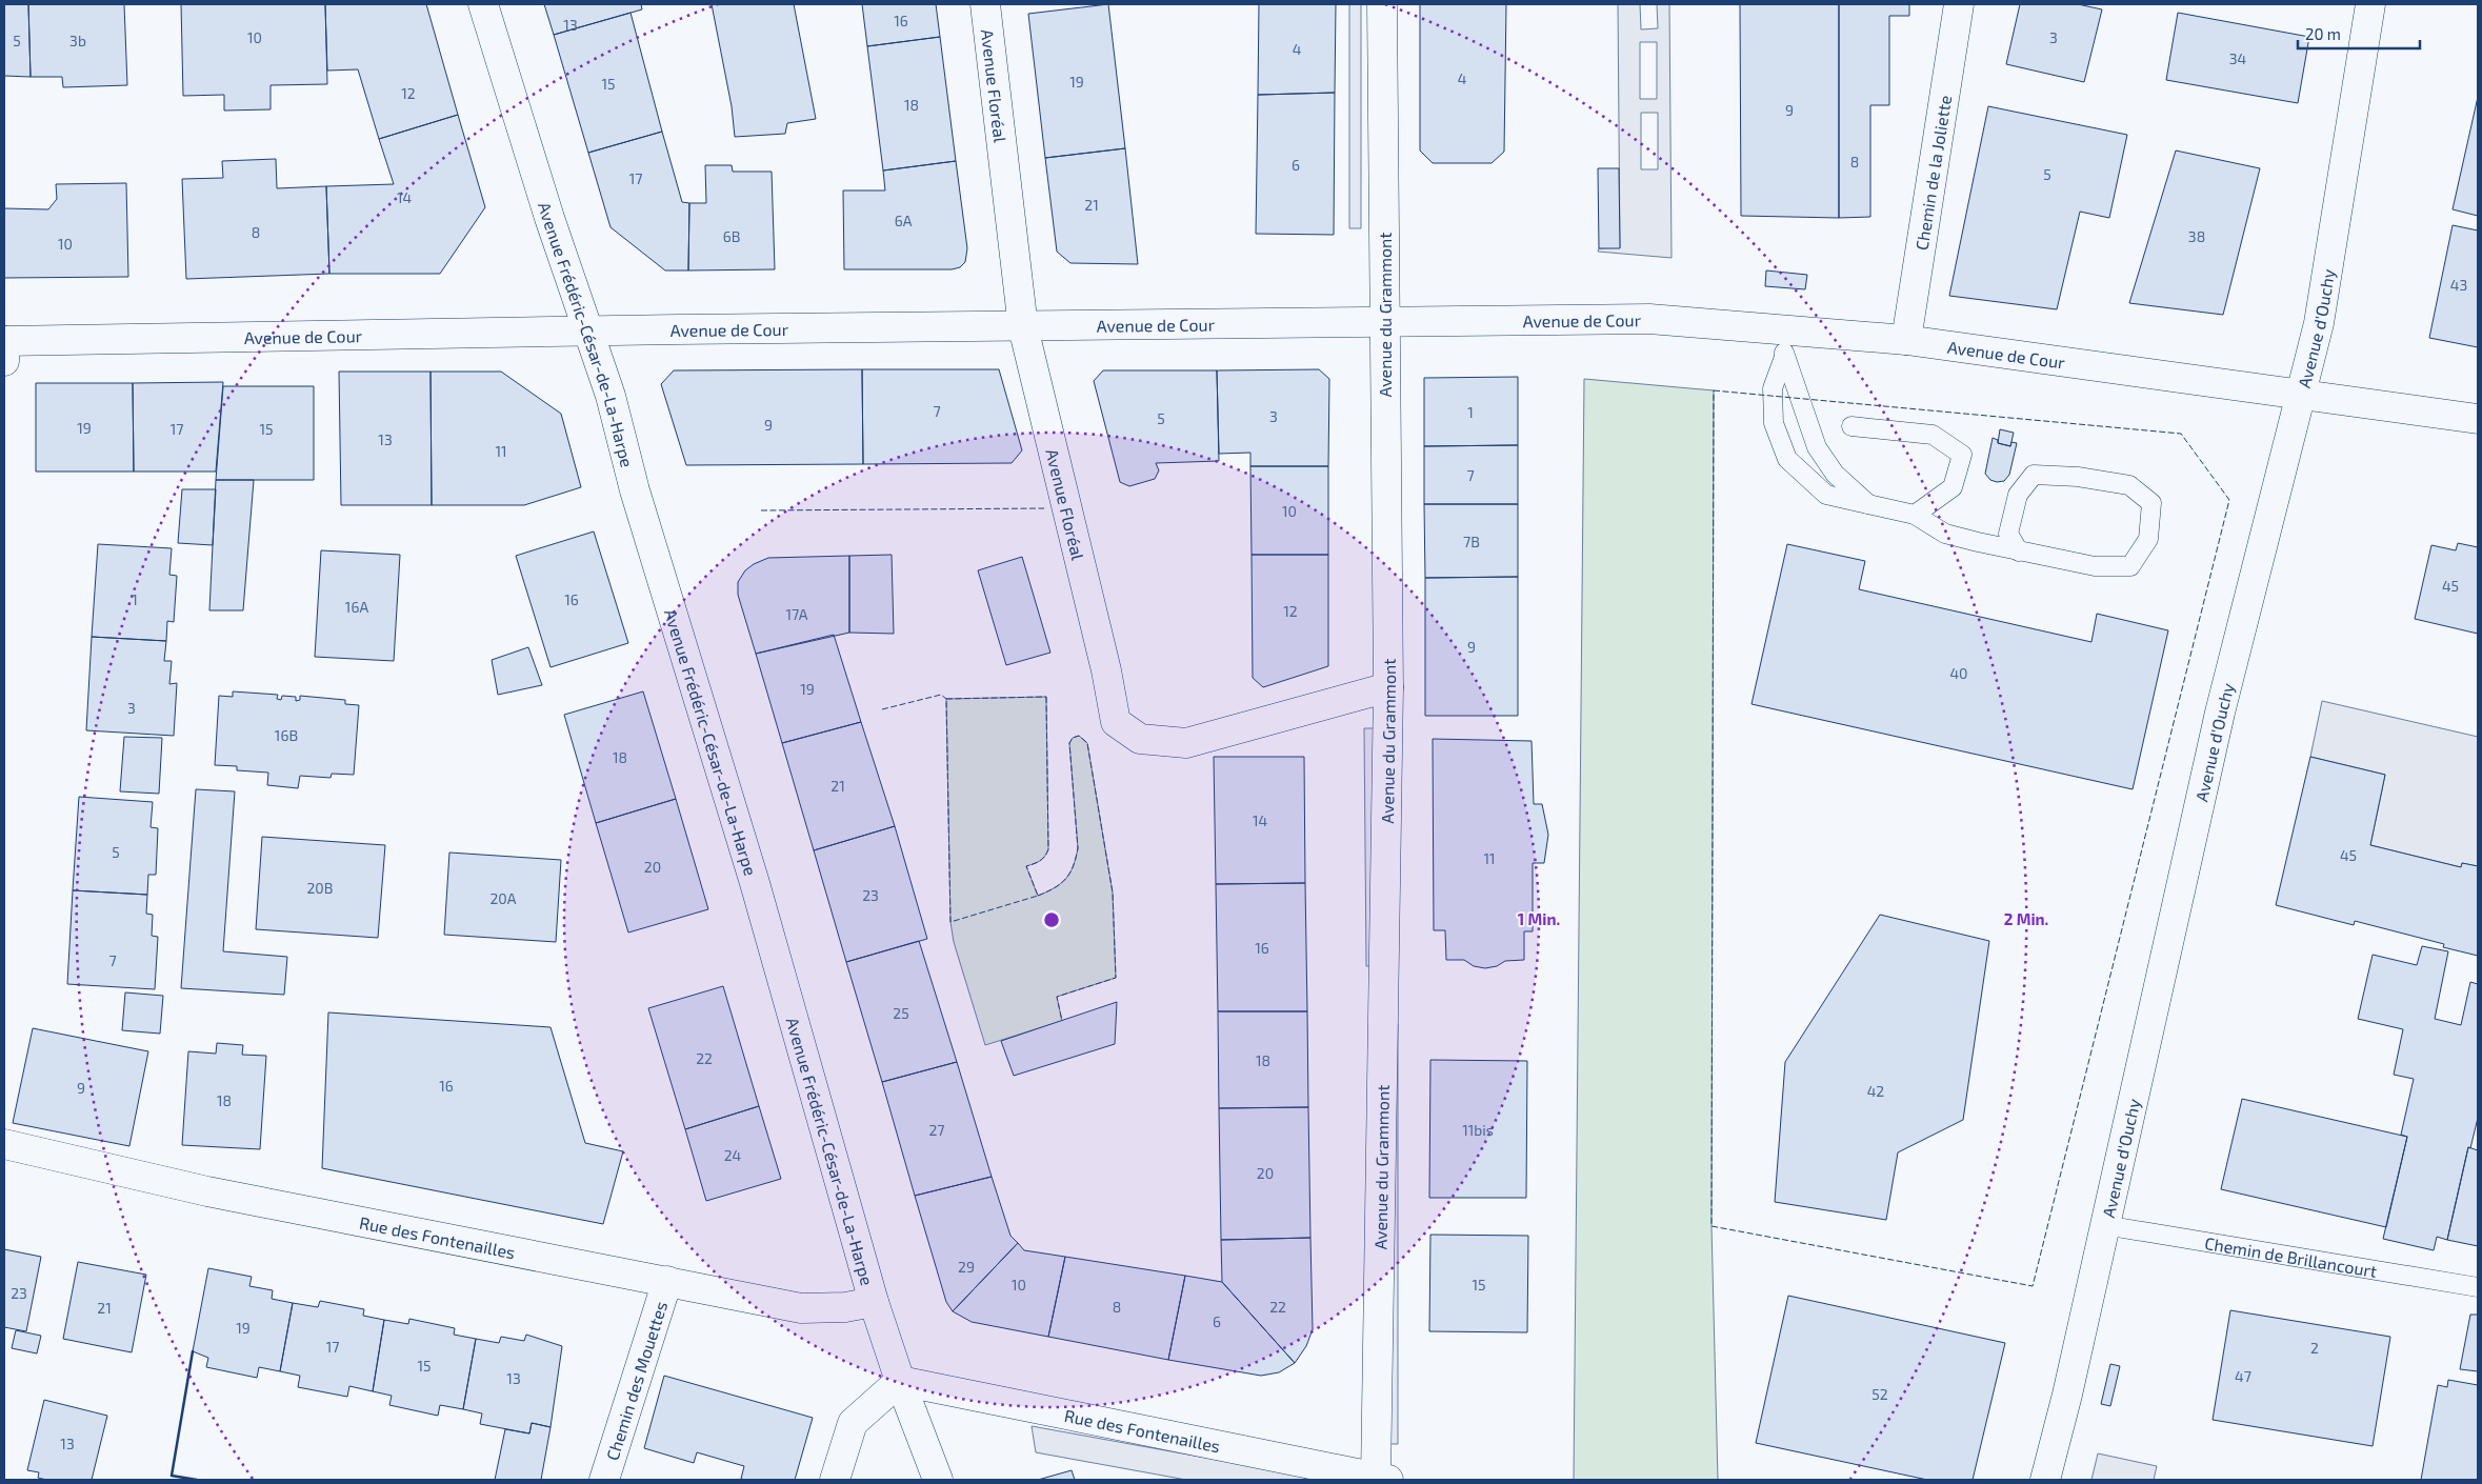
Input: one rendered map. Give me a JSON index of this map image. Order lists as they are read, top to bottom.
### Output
{
  "streets": {
    "street": [
      "Avenue Floréal",
      "Chemin de la Joliette",
      "Avenue du Grammont",
      "Avenue de Cour",
      "Avenue d'Ouchy",
      "Avenue Frédéric-César-de-La-Harpe",
      "Rue des Fontenailles",
      "Chemin des Mouettes"
    ],
    "lane": ["Chemin de Brillancourt"]
  },
  "crossings": [
    ["Avenue Floréal", "Avenue du Grammont"],
    ["Avenue Floréal", "Avenue de Cour"],
    ["Chemin de la Joliette", "Avenue de Cour"],
    ["Avenue du Grammont", "Avenue de Cour"],
    ["Avenue du Grammont", "Rue des Fontenailles"],
    ["Avenue de Cour", "Avenue d'Ouchy"],
    ["Avenue de Cour", "Avenue Frédéric-César-de-La-Harpe"],
    ["Avenue d'Ouchy", "Chemin de Brillancourt"],
    ["Avenue Frédéric-César-de-La-Harpe", "Rue des Fontenailles"],
    ["Rue des Fontenailles", "Chemin des Mouettes"]
  ],
  "house_numbers": [
    "16",
    "13",
    "10",
    "3",
    "5",
    "3b",
    "4",
    "34",
    "4",
    "19",
    "15",
    "12",
    "18",
    "9",
    "8",
    "6",
    "5",
    "17",
    "14",
    "21",
    "6A",
    "8",
    "6B",
    "38",
    "10",
    "43",
    "7",
    "1",
    "3",
    "5",
    "9",
    "19",
    "17",
    "15",
    "13",
    "11",
    "7",
    "10",
    "7B",
    "45",
    "1",
    "16",
    "16A",
    "12",
    "17A",
    "9",
    "40",
    "19",
    "3",
    "16B",
    "18",
    "21",
    "14",
    "5",
    "45",
    "11",
    "20",
    "20B",
    "23",
    "20A",
    "16",
    "7",
    "25",
    "22",
    "18",
    "16",
    "9",
    "42",
    "18",
    "27",
    "11bis",
    "24",
    "20",
    "29",
    "10",
    "15",
    "23",
    "8",
    "22",
    "21",
    "6",
    "19",
    "17",
    "2",
    "15",
    "47",
    "13",
    "52",
    "13"
  ],
  "scale_bar": "20 m",
  "rings": ["1 Min.", "2 Min."]
}
